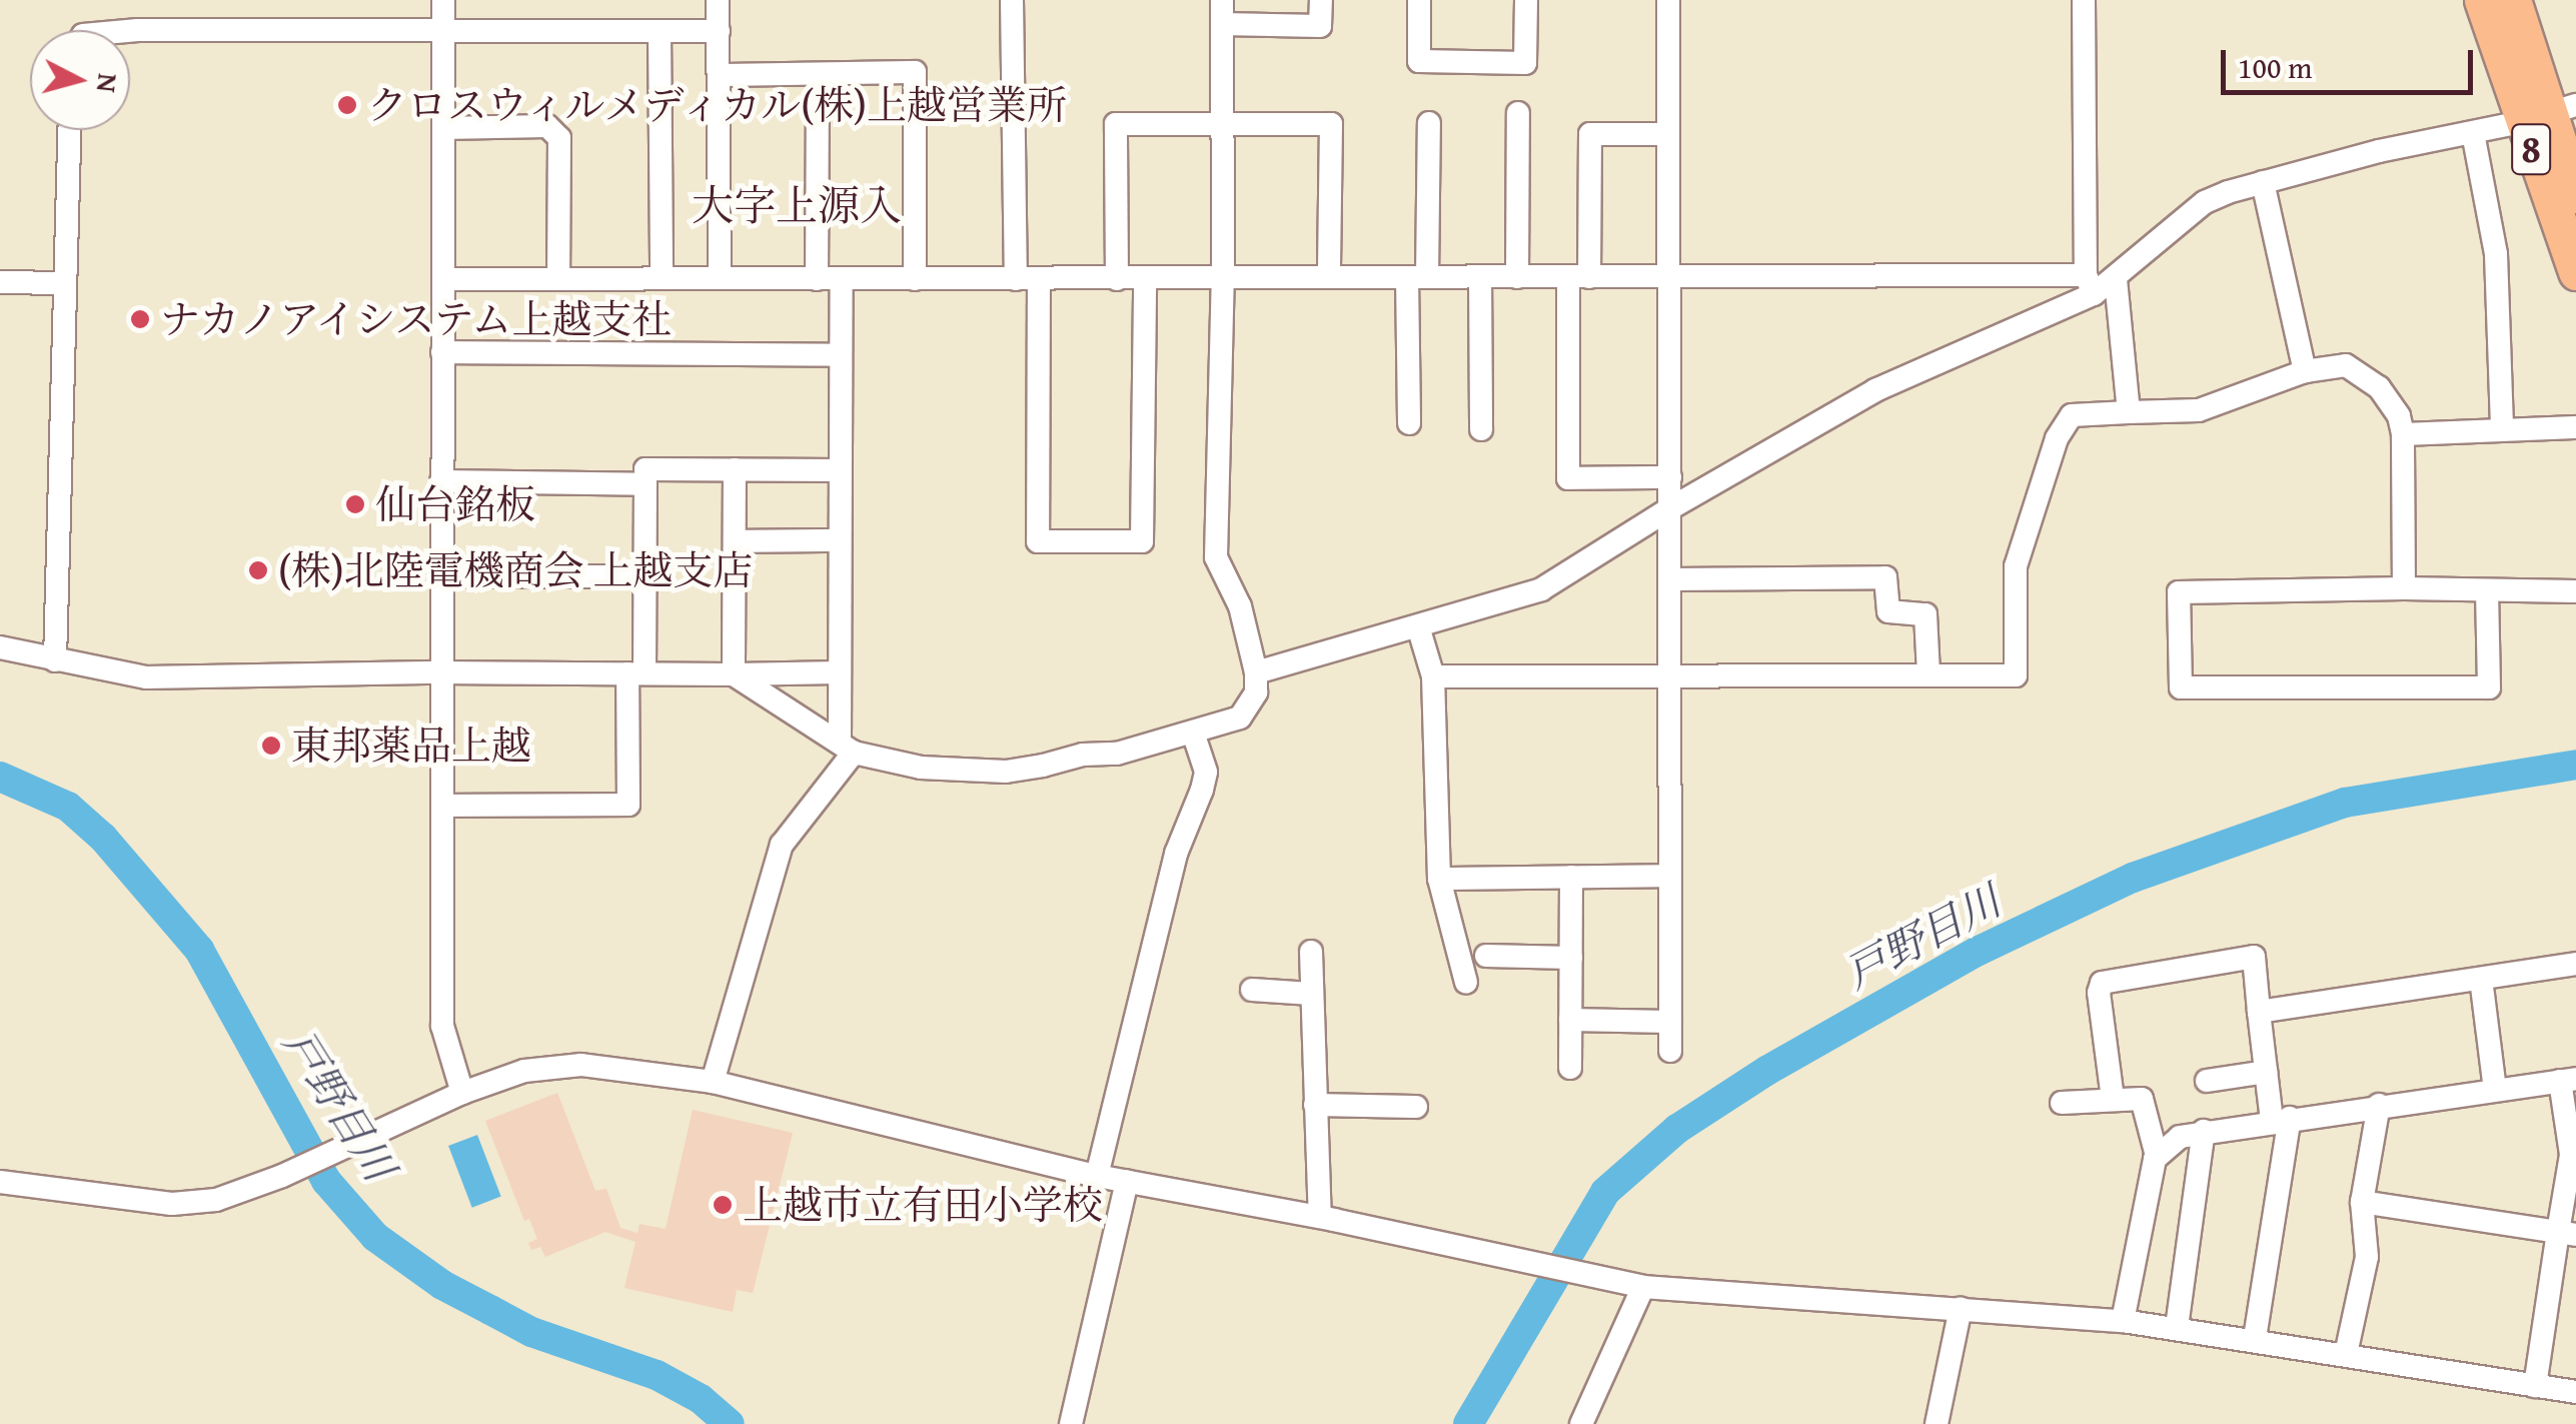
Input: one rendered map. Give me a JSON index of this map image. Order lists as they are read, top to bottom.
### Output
{
  "streets": {
    "highway": ["8"]
  },
  "districts": ["大字上源入"],
  "water": ["戸野目川"],
  "places": [
    "クロスウィルメディカル(株)上越営業所",
    "ナカノアイシステム上越支社",
    "仙台銘板",
    "(株)北陸電機商会 上越支店",
    "東邦薬品上越",
    "上越市立有田小学校"
  ],
  "scale_bar": "100 m",
  "north": "right"
}
